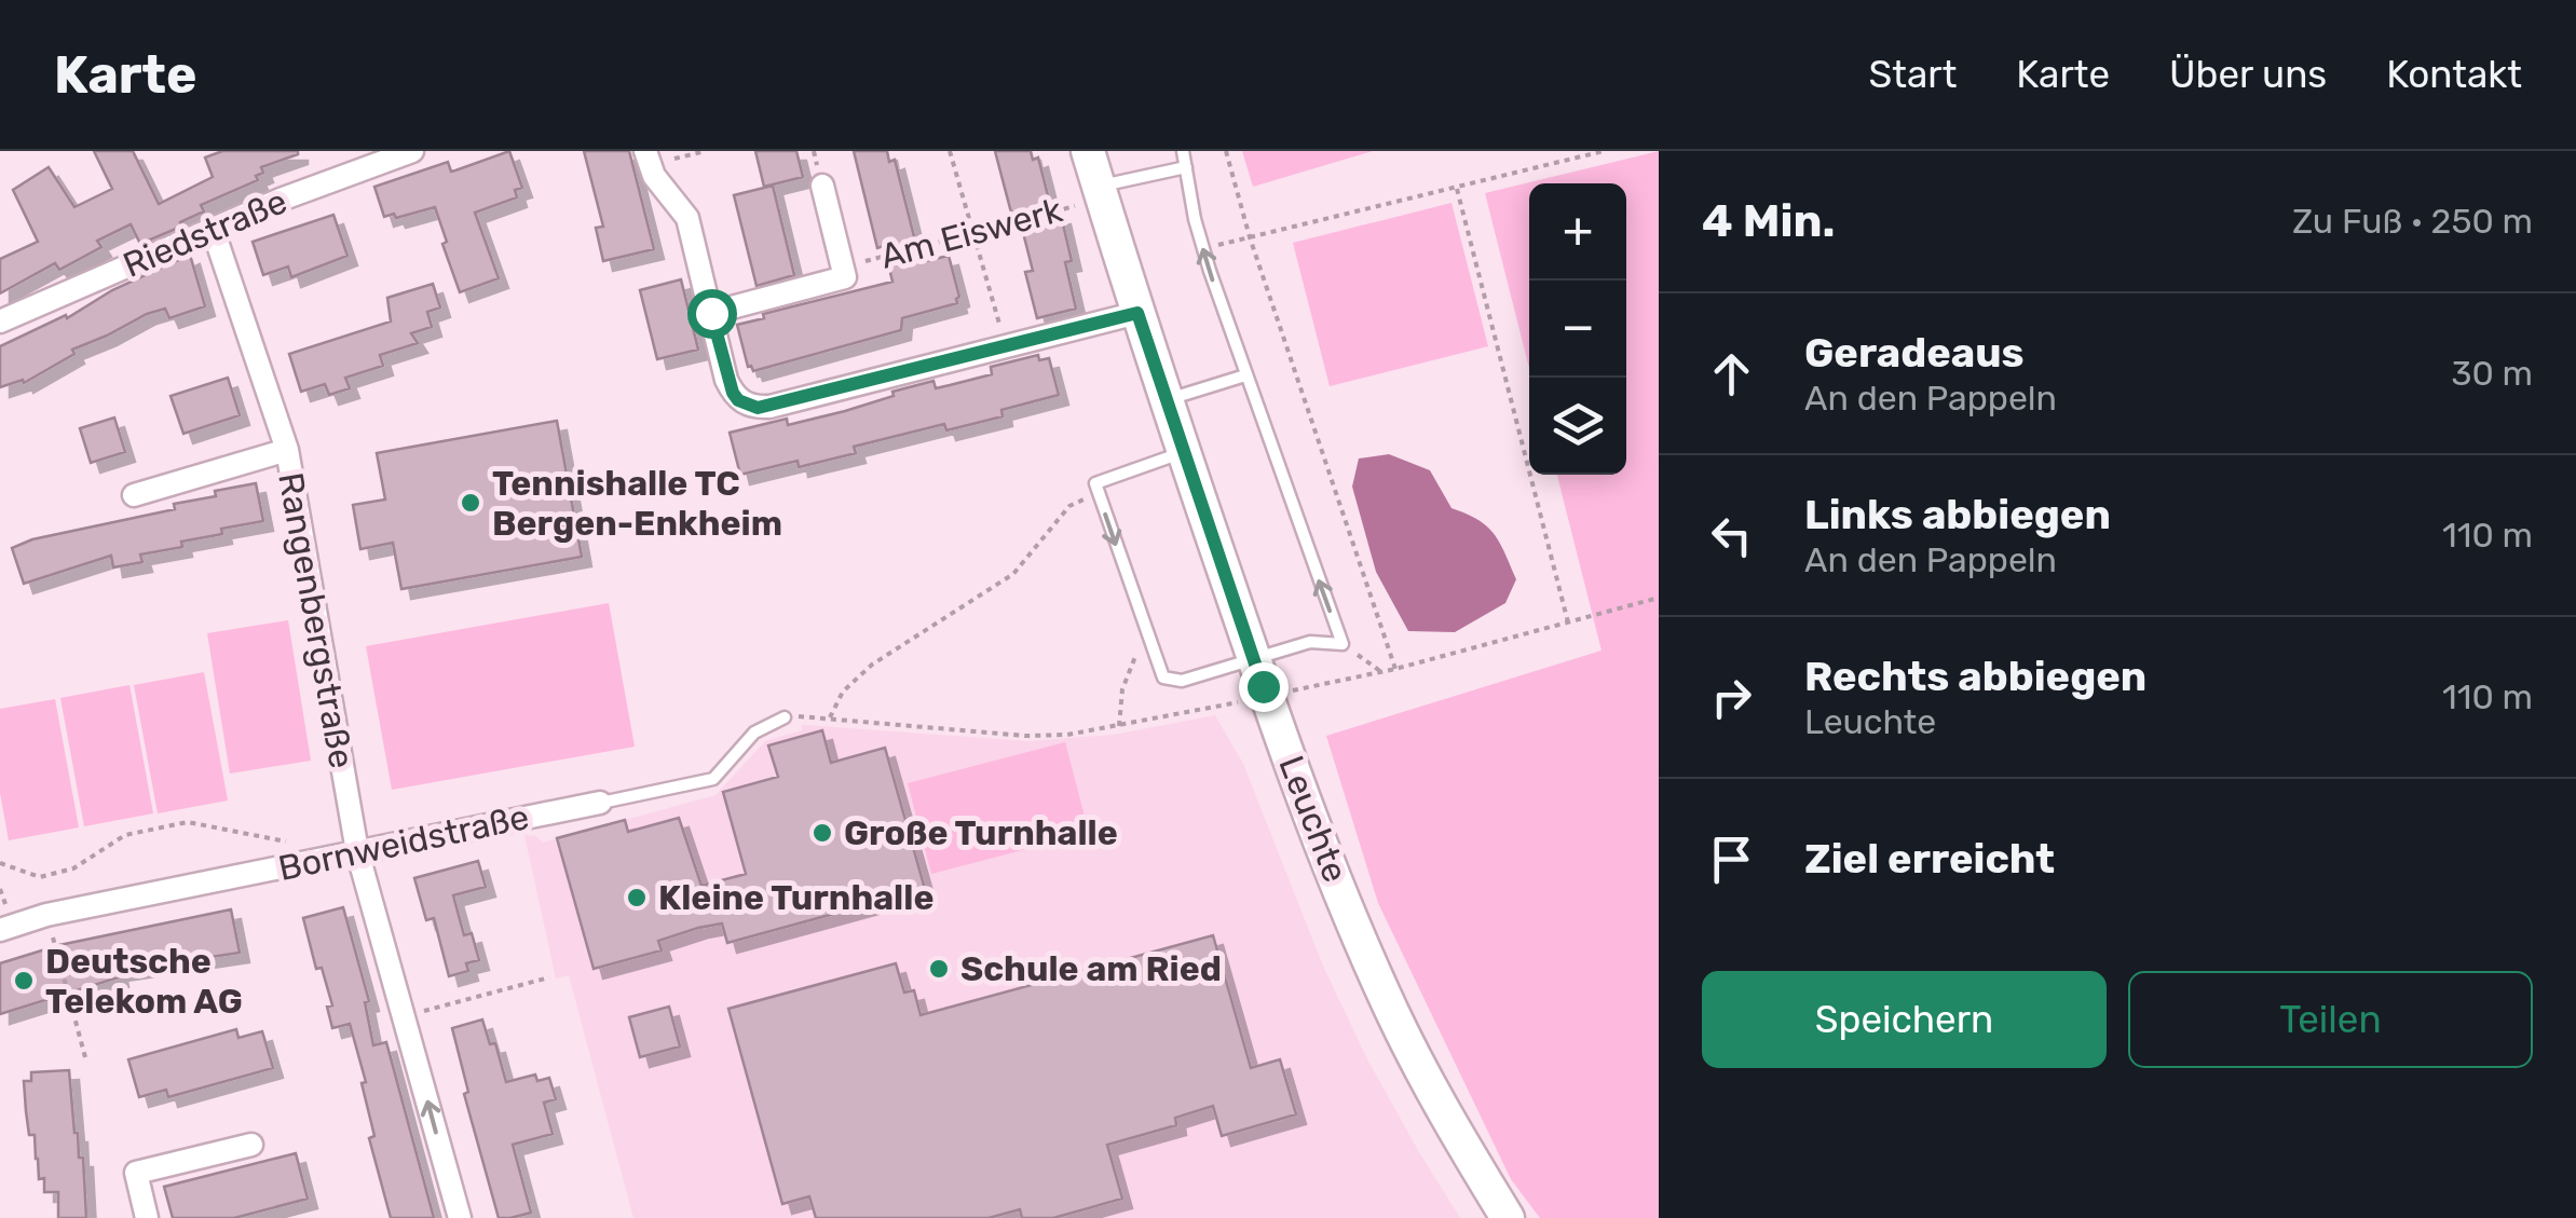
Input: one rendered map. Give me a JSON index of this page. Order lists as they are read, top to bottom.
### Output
{
  "streets": {
    "street": [
      "Riedstraße",
      "Am Eiswerk",
      "Rangenbergstraße",
      "Leuchte",
      "Bornweidstraße"
    ]
  },
  "crossings": [
    ["Riedstraße", "Rangenbergstraße"],
    ["Am Eiswerk", "Leuchte"],
    ["Rangenbergstraße", "Bornweidstraße"]
  ],
  "places": [
    "Tennishalle TC Bergen-Enkheim",
    "Große Turnhalle",
    "Kleine Turnhalle",
    "Schule am Ried",
    "Deutsche Telekom AG"
  ],
  "page": {
    "header": "Karte",
    "nav": [
      "Start",
      "Karte",
      "Über uns",
      "Kontakt"
    ],
    "heading": ["4 Min.", "Zu Fuß · 250 m"],
    "map_buttons": ["+", "−"],
    "list": [
      ["Geradeaus", "An den Pappeln", "30 m"],
      ["Links abbiegen", "An den Pappeln", "110 m"],
      ["Rechts abbiegen", "Leuchte", "110 m"],
      "Ziel erreicht"
    ],
    "buttons": ["Speichern", "Teilen"]
  }
}
